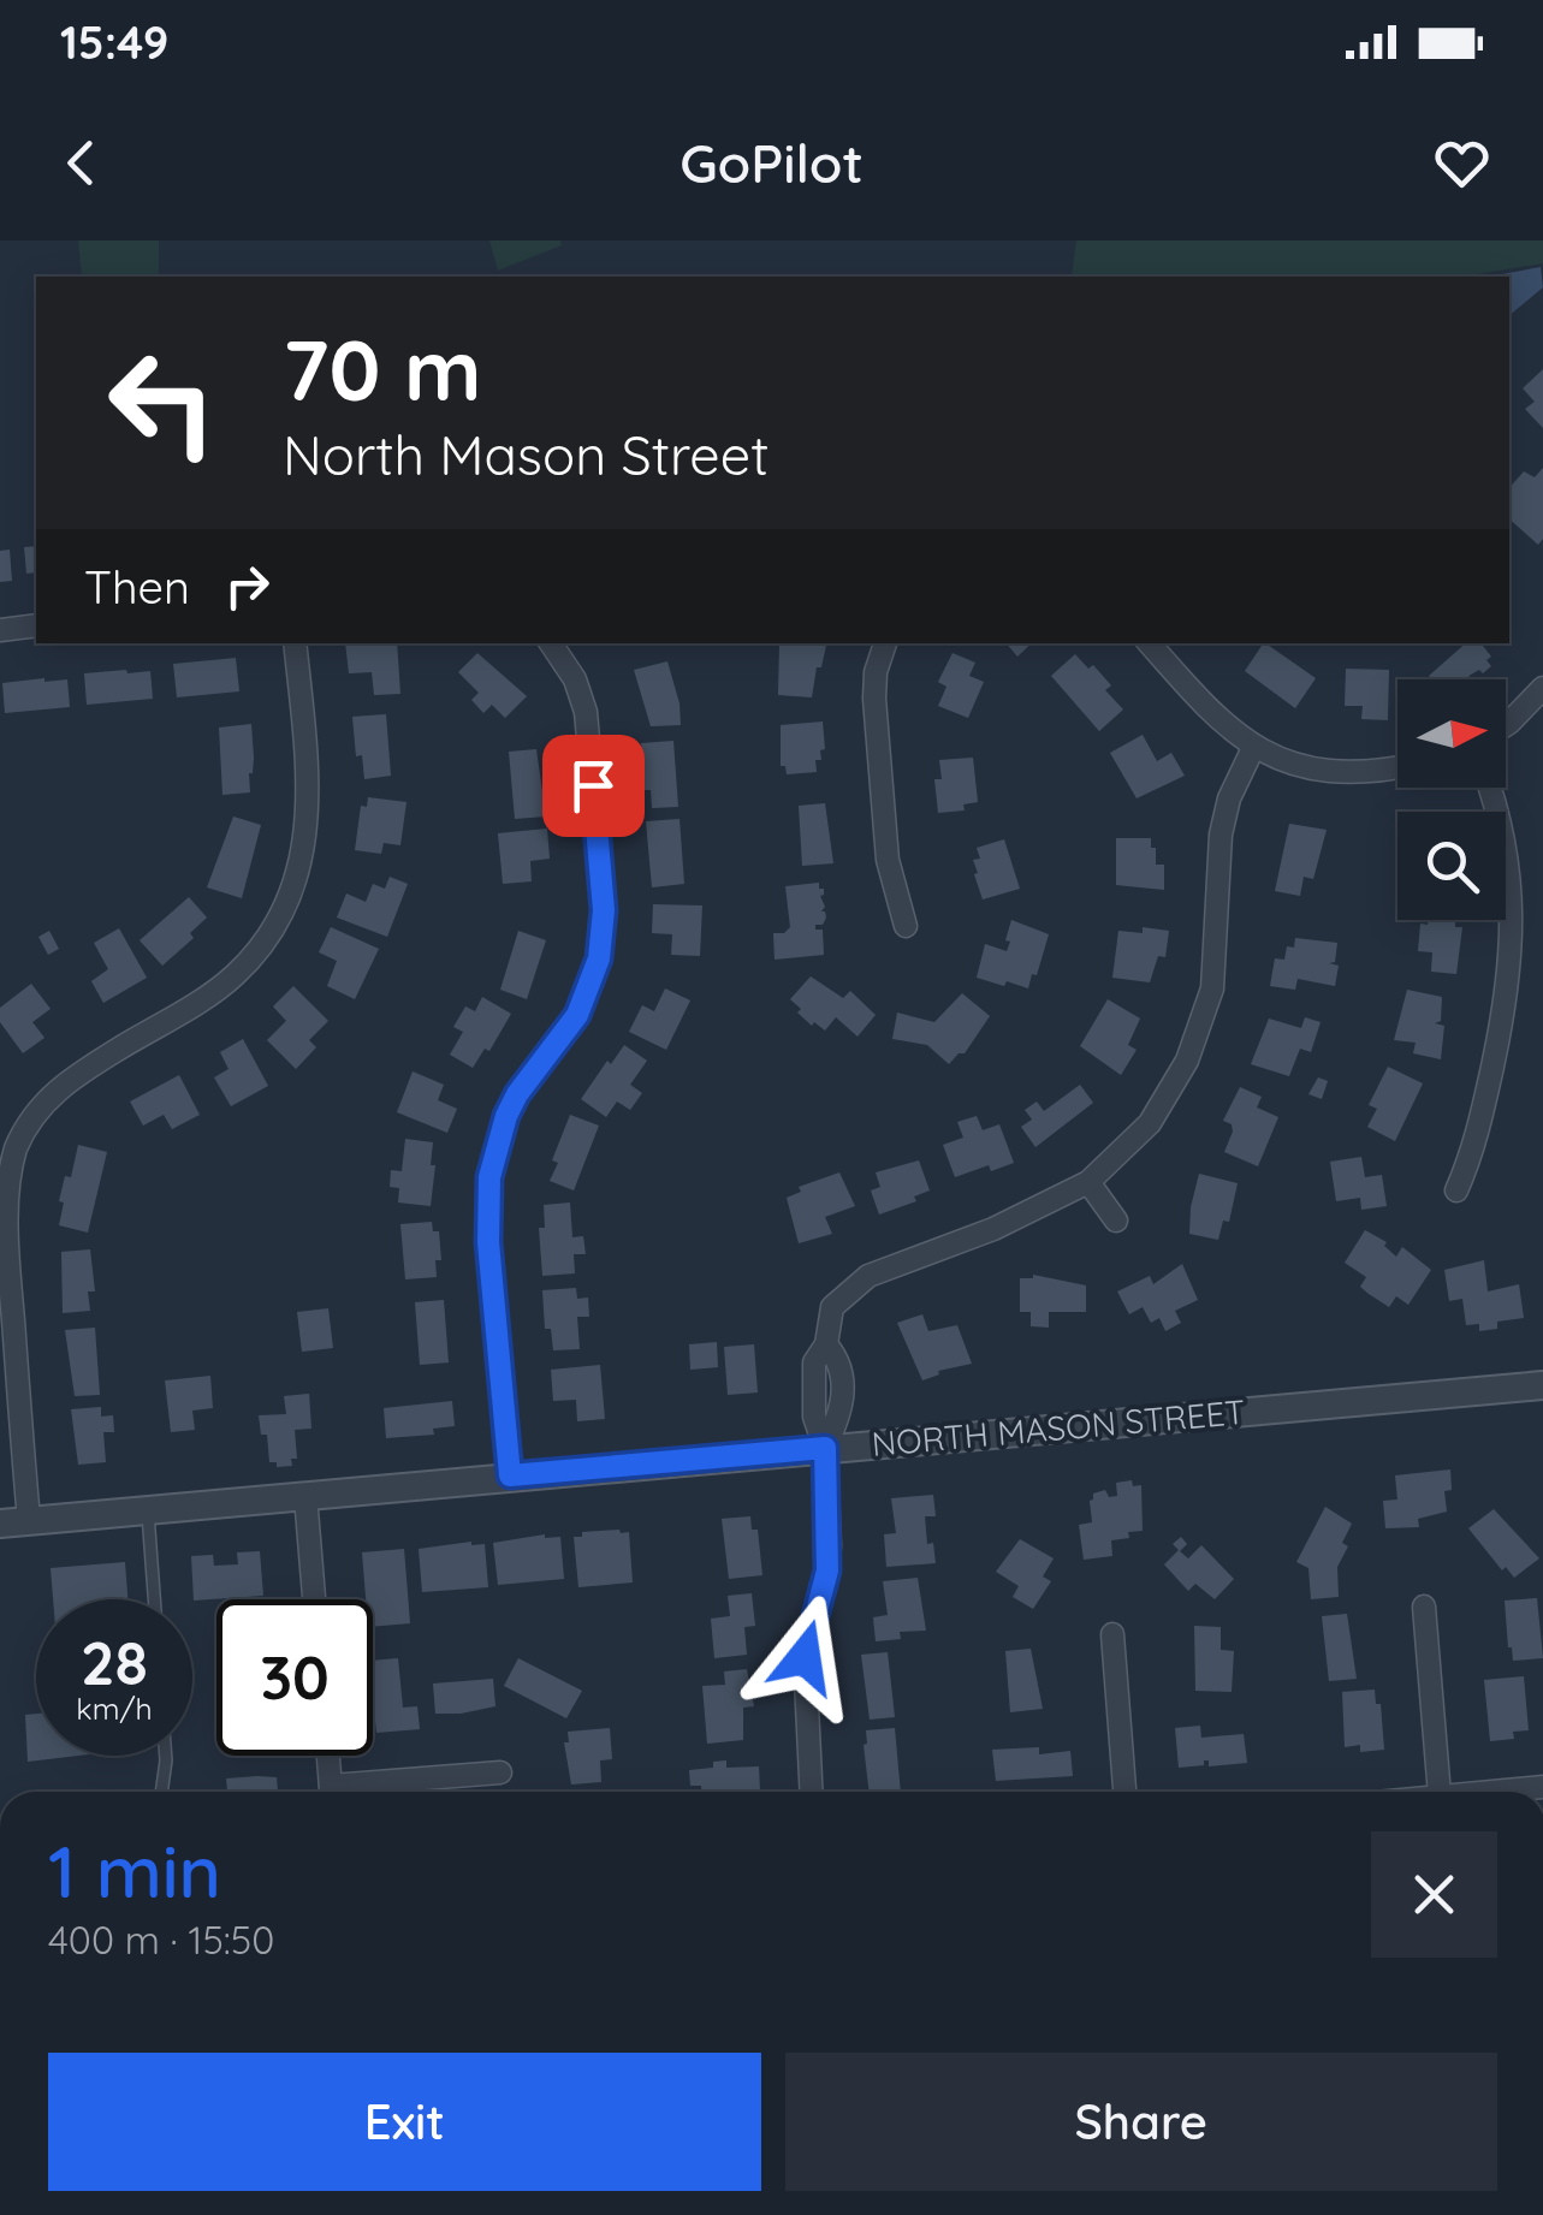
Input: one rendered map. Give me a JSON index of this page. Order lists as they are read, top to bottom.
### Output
{
  "streets": {
    "street": ["NORTH MASON STREET"]
  },
  "north": "right",
  "page": {
    "status": "15:49",
    "header": "GoPilot",
    "turn": ["70 m", "North Mason Street"],
    "then": "Then",
    "speed": "28 km/h",
    "limit": "30",
    "heading": ["1 min", "400 m · 15:50"],
    "buttons": ["Exit", "Share"]
  }
}
